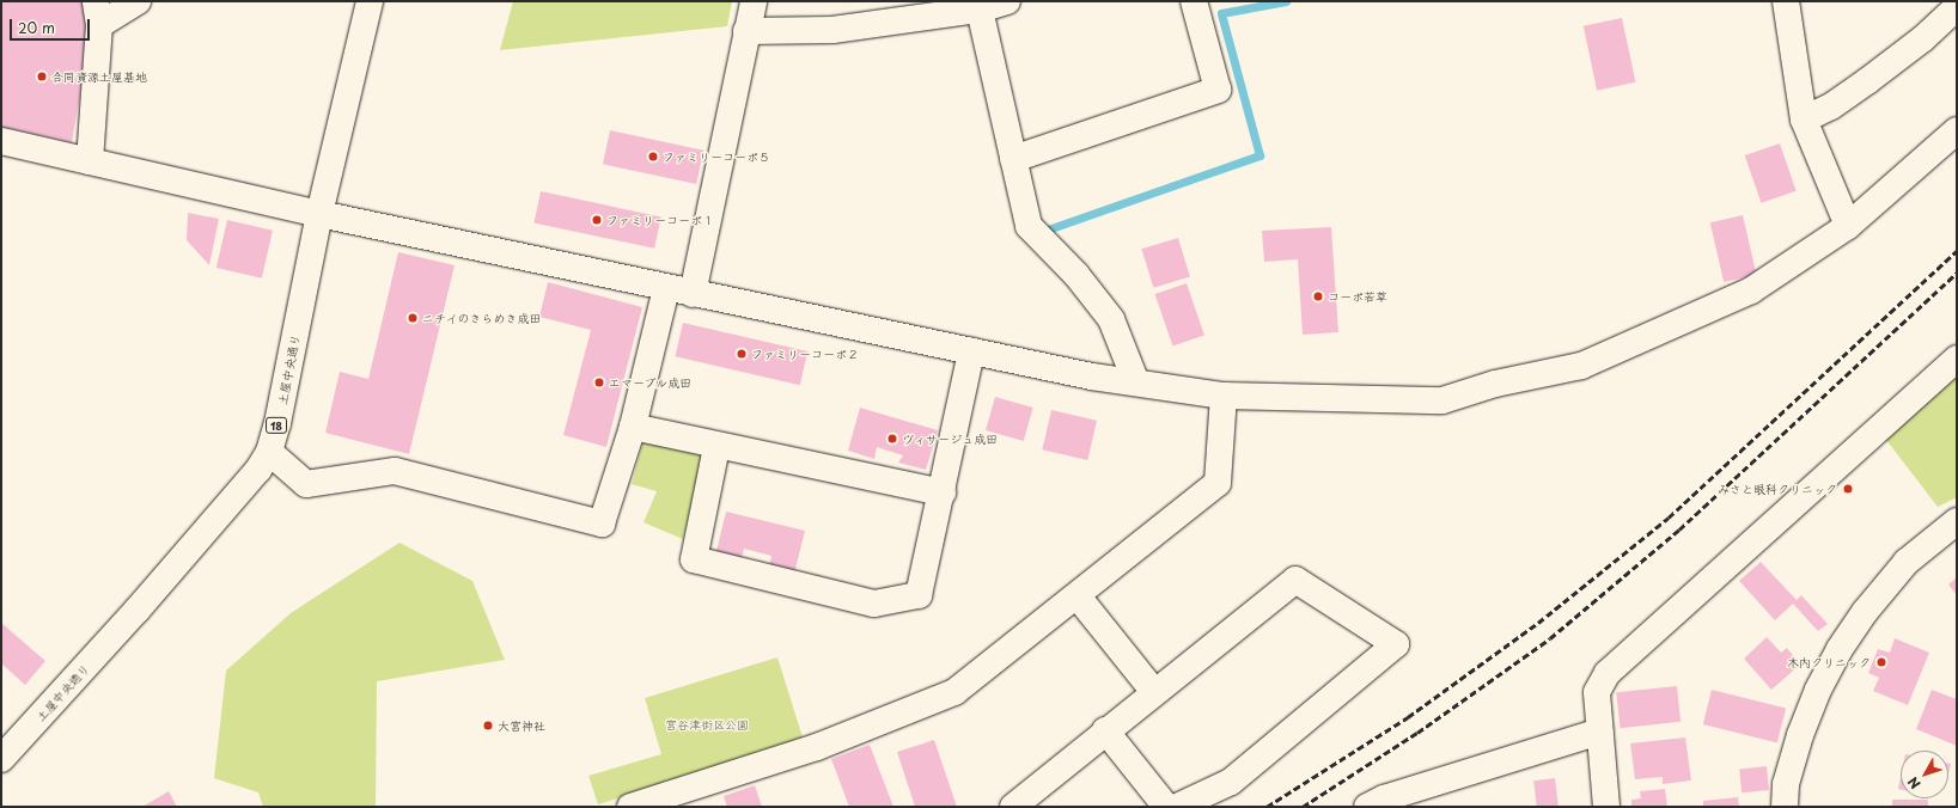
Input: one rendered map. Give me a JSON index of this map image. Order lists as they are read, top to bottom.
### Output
{
  "streets": {
    "street": ["土屋中央通り", "18"]
  },
  "parks": ["宮谷津街区公園"],
  "places": [
    "合同資源土屋基地",
    "ファミリーコーポ５",
    "ファミリーコーポ１",
    "コーポ若草",
    "ニチイのきらめき成田",
    "ファミリーコーポ２",
    "エマーブル成田",
    "ヴィサージュ成田",
    "みさと眼科クリニック",
    "木内クリニック",
    "大宮神社"
  ],
  "scale_bar": "20 m",
  "north": "bottom left"
}
